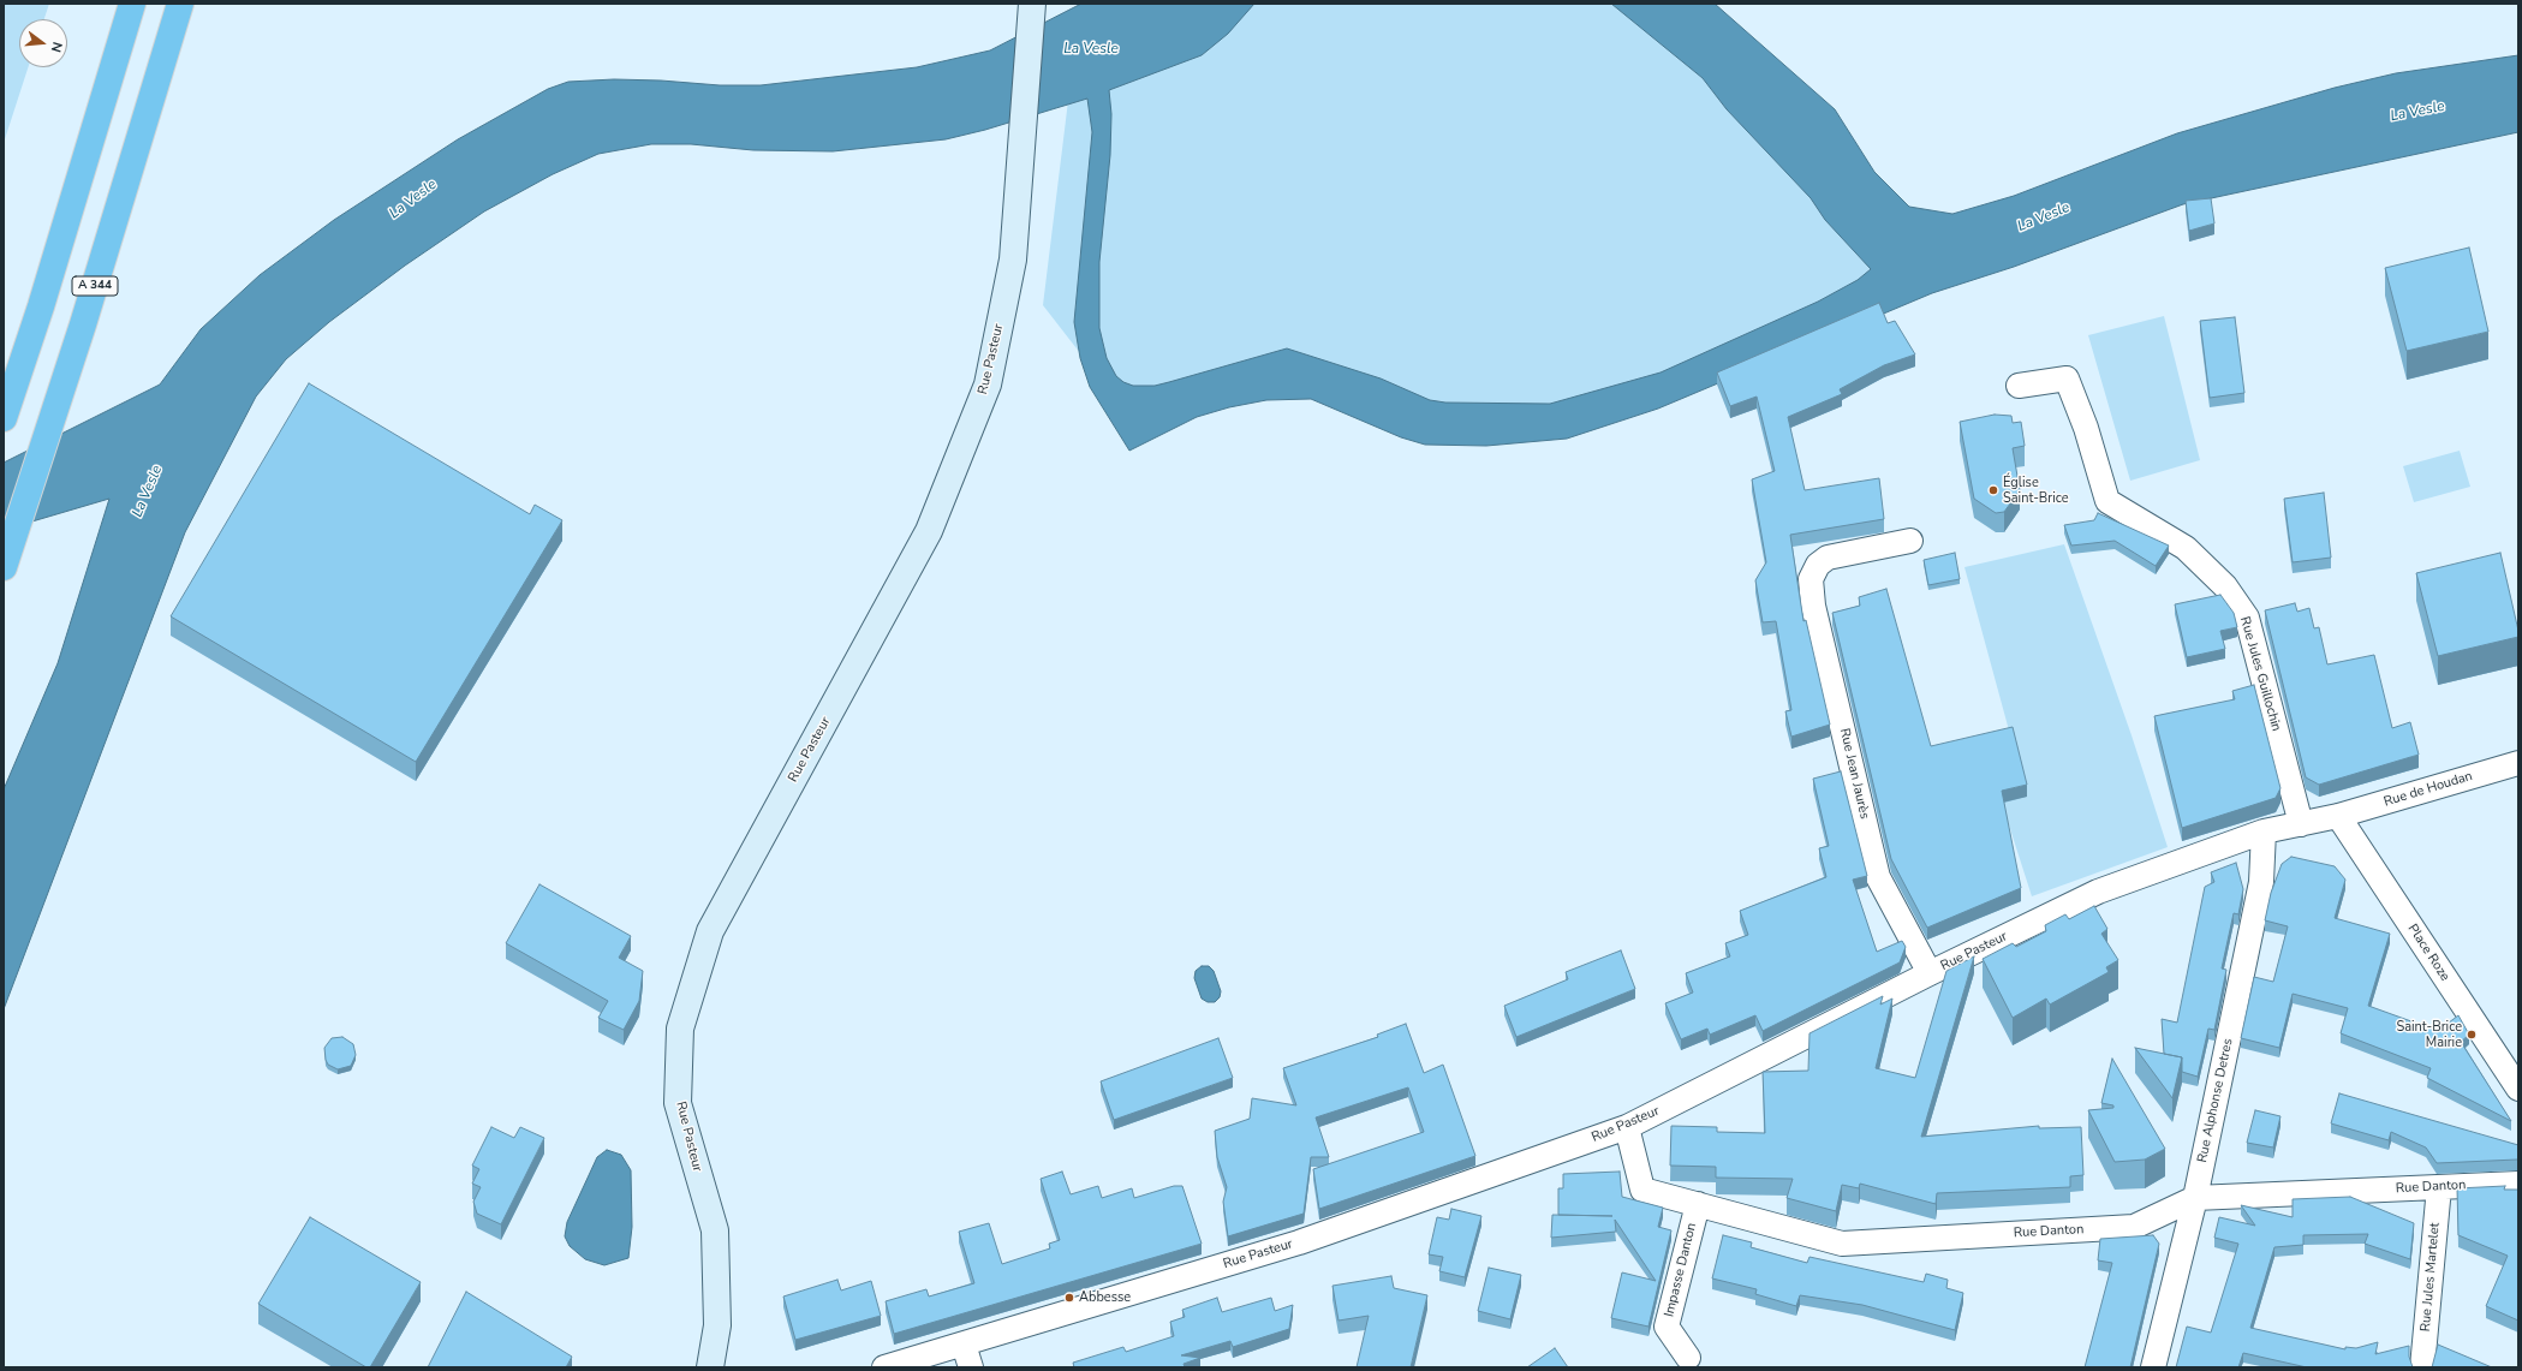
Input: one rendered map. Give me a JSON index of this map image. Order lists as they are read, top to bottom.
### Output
{
  "streets": {
    "highway": ["A 344"],
    "street": [
      "Rue Pasteur",
      "Rue Jules Guillochin",
      "Rue Jean Jaurès",
      "Rue de Houdan",
      "Place Roze",
      "Rue Alphonse Detres",
      "Rue Danton",
      "Impasse Danton",
      "Rue Jules Martelet"
    ]
  },
  "crossings": [
    ["Rue Pasteur", "Rue Jules Guillochin"],
    ["Rue Pasteur", "Rue Jean Jaurès"],
    ["Rue Pasteur", "Rue de Houdan"],
    ["Rue Pasteur", "Place Roze"],
    ["Rue Pasteur", "Rue Alphonse Detres"],
    ["Rue Pasteur", "Rue Danton"],
    ["Rue de Houdan", "Place Roze"],
    ["Rue Alphonse Detres", "Rue Danton"],
    ["Rue Danton", "Impasse Danton"],
    ["Rue Danton", "Rue Jules Martelet"]
  ],
  "water": ["La Vesle"],
  "places": ["Église Saint-Brice", "Saint-Brice Mairie", "Abbesse"],
  "north": "right"
}
